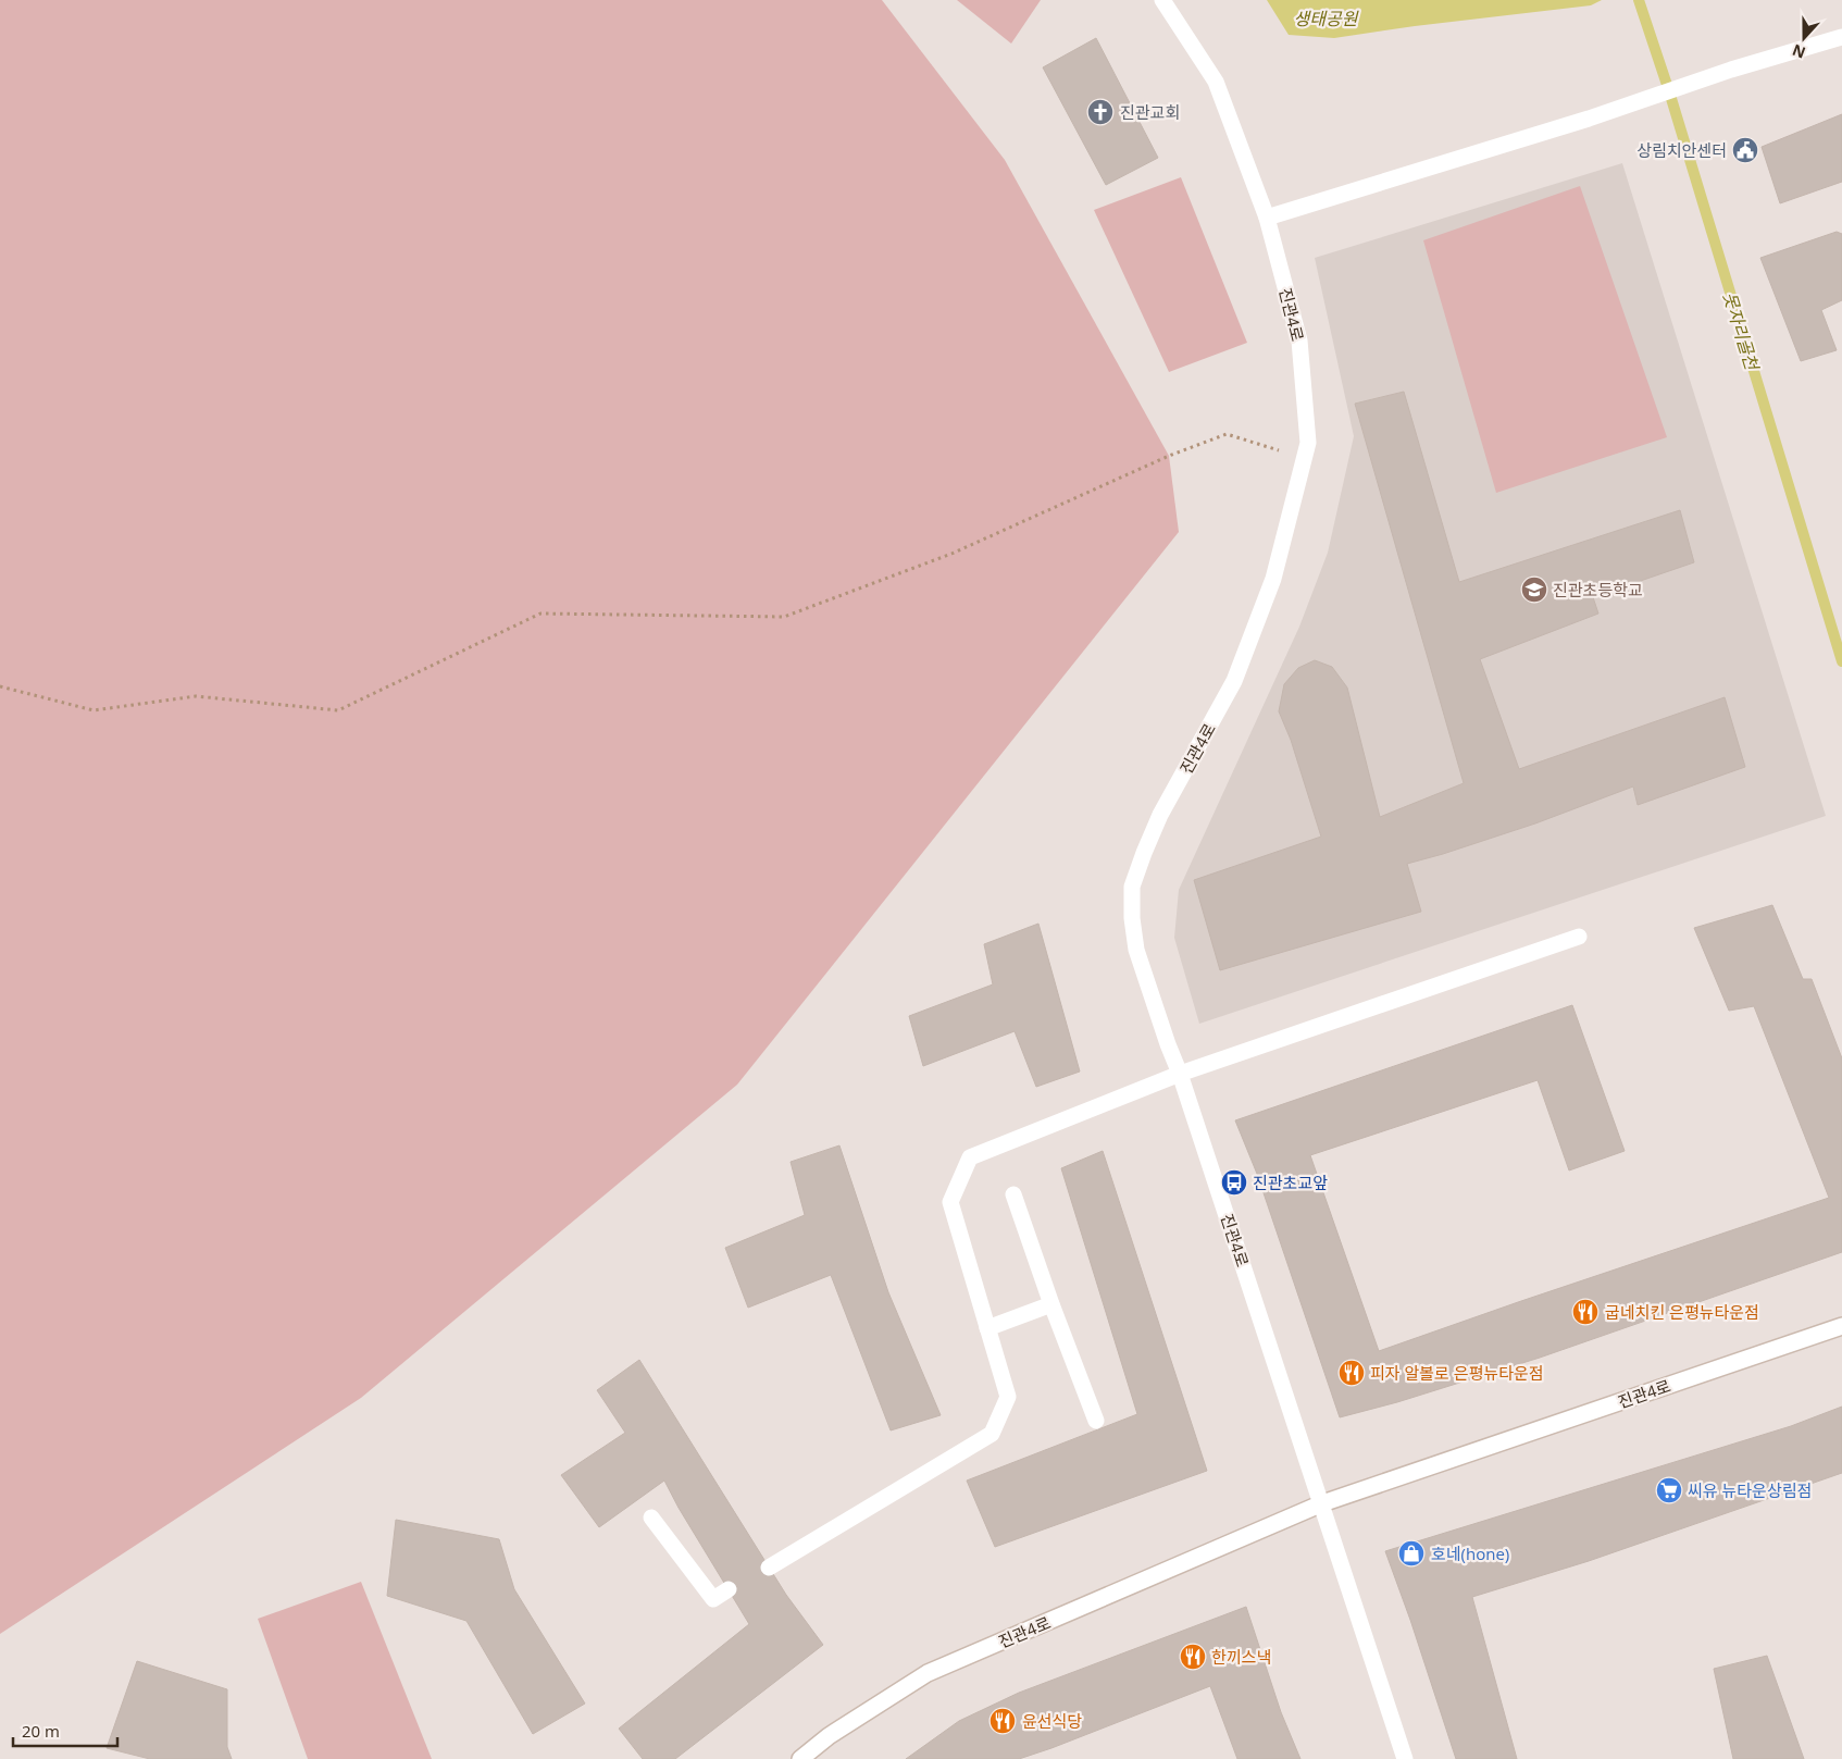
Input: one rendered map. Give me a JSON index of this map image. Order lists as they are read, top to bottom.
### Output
{
  "streets": {
    "street": ["진관4로"]
  },
  "water": ["생태공원", "못자리골천"],
  "places": {
    "church": ["진관교회"],
    "public building": ["상림치안센터"],
    "school or university": ["진관초등학교"],
    "bus stop": ["진관초교앞"],
    "restaurant": [
      "굽네치킨 은평뉴타운점",
      "피자 알볼로 은평뉴타운점",
      "한끼스낵",
      "윤선식당"
    ],
    "supermarket": ["씨유 뉴타운상림점"],
    "shop": ["호네(hone)"]
  },
  "scale_bar": "20 m",
  "north": "bottom"
}
